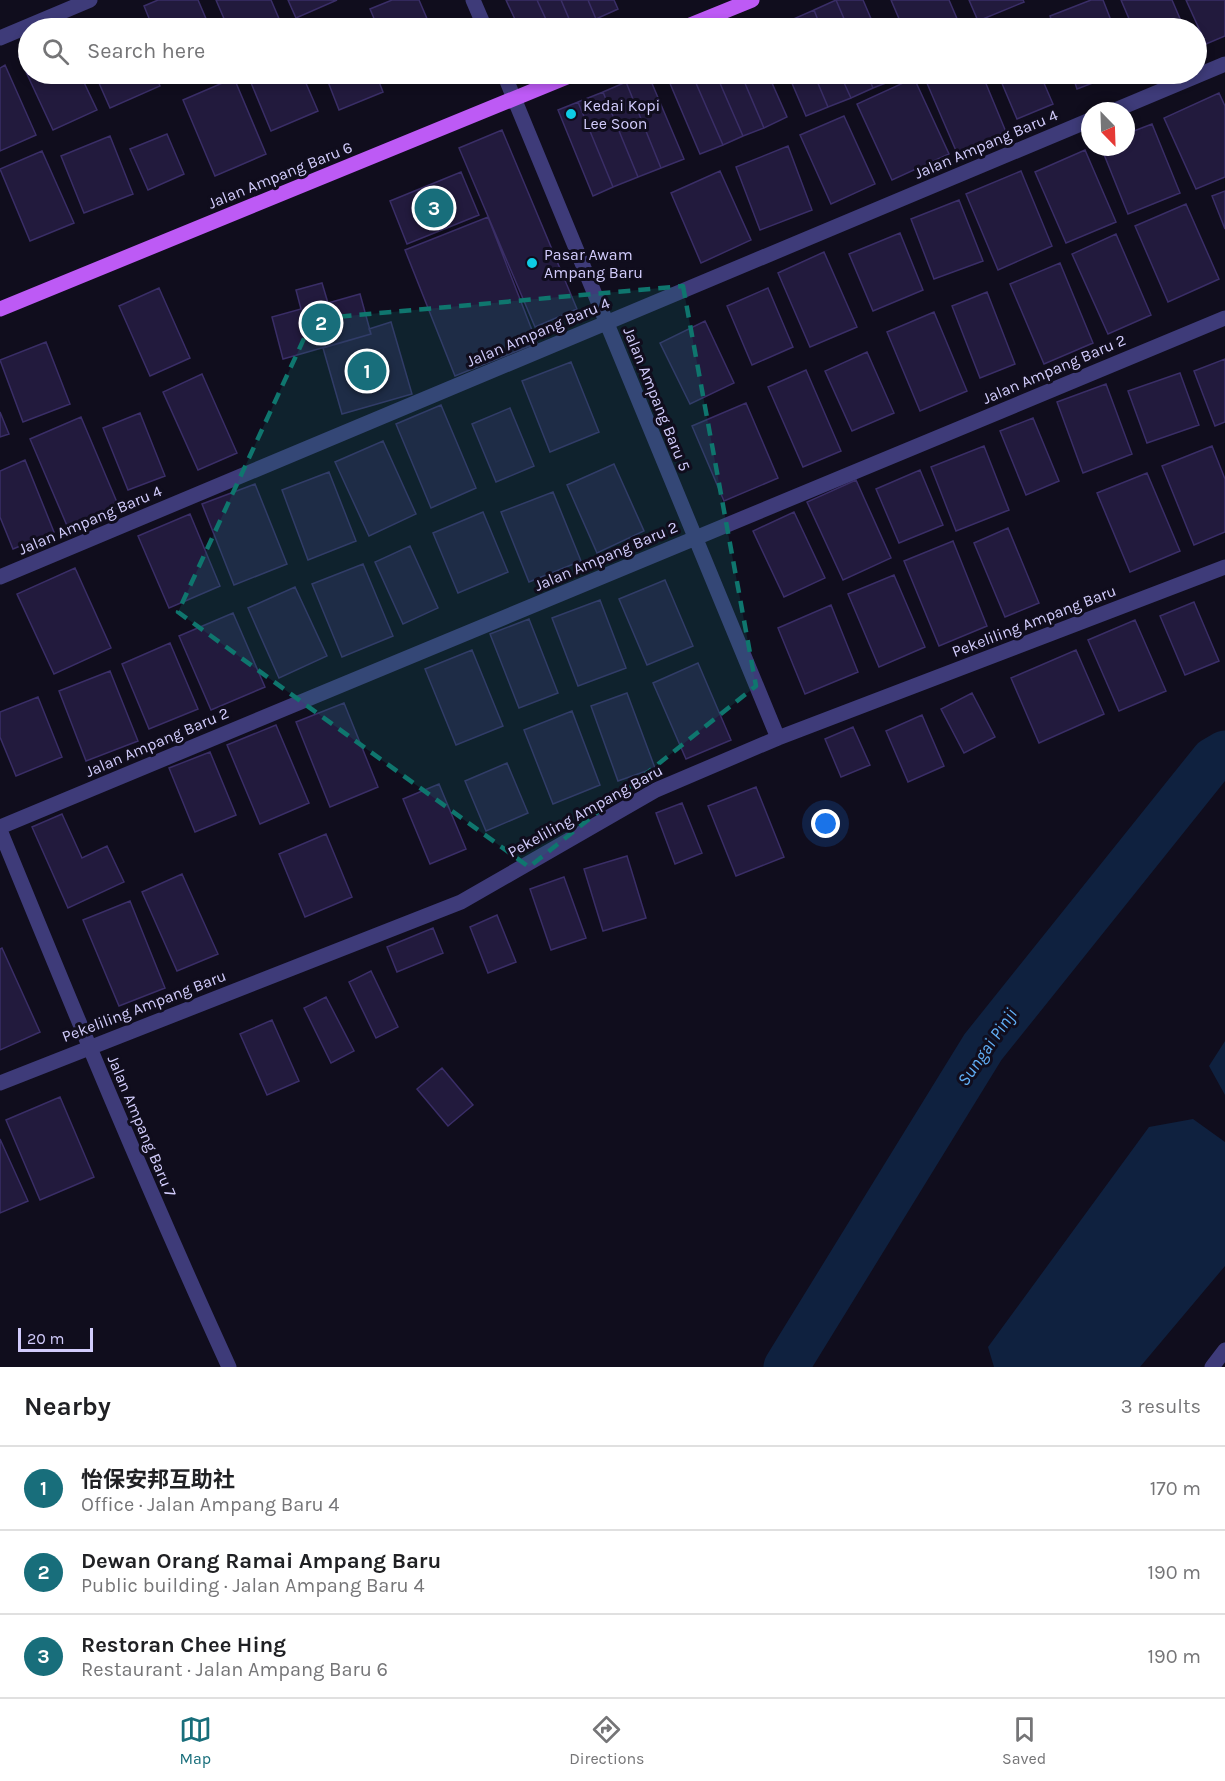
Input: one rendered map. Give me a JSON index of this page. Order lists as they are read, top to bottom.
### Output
{
  "streets": {
    "main road": ["Jalan Ampang Baru 6"],
    "street": [
      "Jalan Ampang Baru 4",
      "Jalan Ampang Baru 2",
      "Jalan Ampang Baru 5",
      "Pekeliling Ampang Baru",
      "Jalan Ampang Baru 7"
    ]
  },
  "crossings": [
    ["Jalan Ampang Baru 4", "Jalan Ampang Baru 5"],
    ["Jalan Ampang Baru 6", "Jalan Ampang Baru 5"],
    ["Jalan Ampang Baru 2", "Jalan Ampang Baru 5"],
    ["Jalan Ampang Baru 2", "Jalan Ampang Baru 7"],
    ["Jalan Ampang Baru 5", "Pekeliling Ampang Baru"],
    ["Pekeliling Ampang Baru", "Jalan Ampang Baru 7"]
  ],
  "water": ["Sungai Pinji"],
  "places": ["Kedai Kopi Lee Soon", "Pasar Awam Ampang Baru"],
  "scale_bar": "20 m",
  "north": "bottom right",
  "page": {
    "search": "Search here",
    "pins": ["3", "2", "1"],
    "scale": "20 m",
    "heading": ["Nearby", "3 results"],
    "list": [
      {
        "mark": "1",
        "name": "怡保安邦互助社",
        "note": "Office · Jalan Ampang Baru 4",
        "value": "170 m"
      },
      {
        "mark": "2",
        "name": "Dewan Orang Ramai Ampang Baru",
        "note": "Public building · Jalan Ampang Baru 4",
        "value": "190 m"
      },
      {
        "mark": "3",
        "name": "Restoran Chee Hing",
        "note": "Restaurant · Jalan Ampang Baru 6",
        "value": "190 m"
      }
    ],
    "nav": ["Map", "Directions", "Saved"]
  }
}
